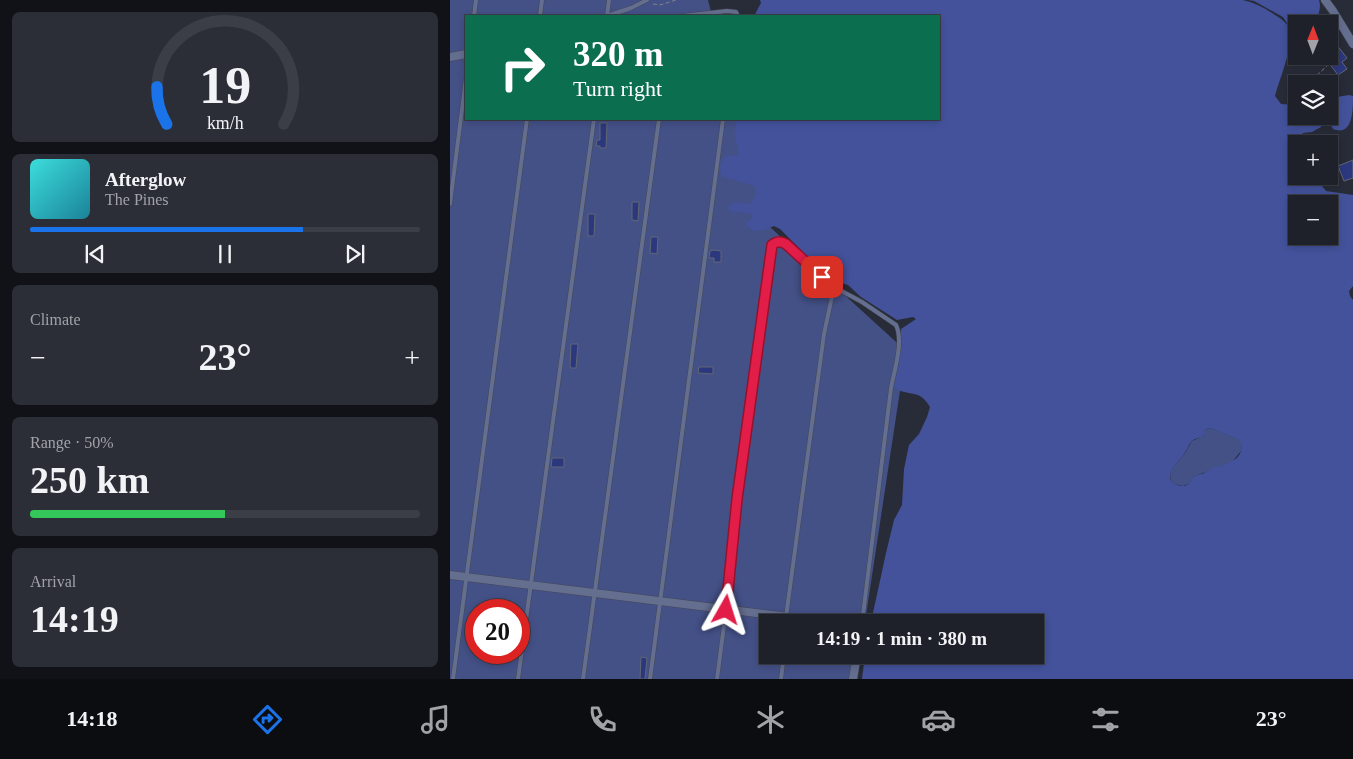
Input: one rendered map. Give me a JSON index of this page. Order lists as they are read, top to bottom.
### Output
{
  "north": "top",
  "page": {
    "map_buttons": ["+", "−"],
    "turn": ["320 m", "Turn right"],
    "song": ["Afterglow", "The Pines"],
    "tile": [
      "Climate",
      ["Range · 50%", "250 km"],
      ["Arrival", "14:19"]
    ],
    "heat": ["−", "23°", "+"],
    "limit": "20",
    "trip": "14:19 · 1 min · 380 m",
    "tabs": ["14:18", "23°"],
    "gauge": ["19", "km/h"]
  }
}
